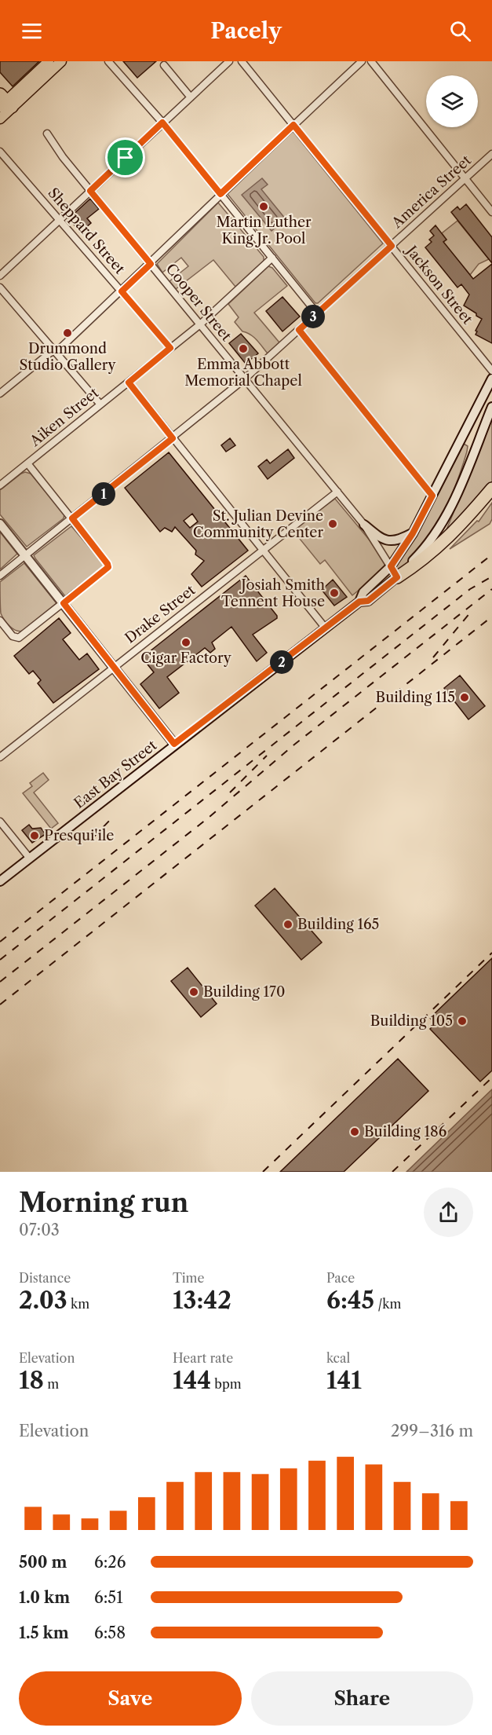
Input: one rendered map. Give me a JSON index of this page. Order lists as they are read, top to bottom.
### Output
{
  "streets": {
    "main road": ["East Bay Street"],
    "street": [
      "America Street",
      "Sheppard Street",
      "Jackson Street",
      "Cooper Street",
      "Aiken Street",
      "Drake Street"
    ]
  },
  "crossings": [
    ["America Street", "Jackson Street"],
    ["America Street", "Cooper Street"],
    ["Sheppard Street", "Aiken Street"],
    ["Cooper Street", "Aiken Street"],
    ["Cooper Street", "Drake Street"]
  ],
  "places": [
    "Martin Luther King Jr. Pool",
    "Drummond Studio Gallery",
    "Emma Abbott Memorial Chapel",
    "St. Julian Devine Community Center",
    "Josiah Smith Tennent House",
    "Cigar Factory",
    "Building 115",
    "Presqui'ile",
    "Building 165",
    "Building 170",
    "Building 105",
    "Building 186"
  ],
  "page": {
    "header": "Pacely",
    "pins": ["3", "1", "2"],
    "heading": ["Morning run", "07:03"],
    "stats": [
      ["Distance", "2.03 km"],
      ["Time", "13:42"],
      ["Pace", "6:45 /km"],
      ["Elevation", "18 m"],
      ["Heart rate", "144 bpm"],
      ["kcal", "141"]
    ],
    "chart": ["Elevation", "299–316 m"],
    "list": [
      {
        "name": "500 m",
        "note": "6:26"
      },
      {
        "name": "1.0 km",
        "note": "6:51"
      },
      {
        "name": "1.5 km",
        "note": "6:58"
      }
    ],
    "buttons": ["Save", "Share"]
  }
}
